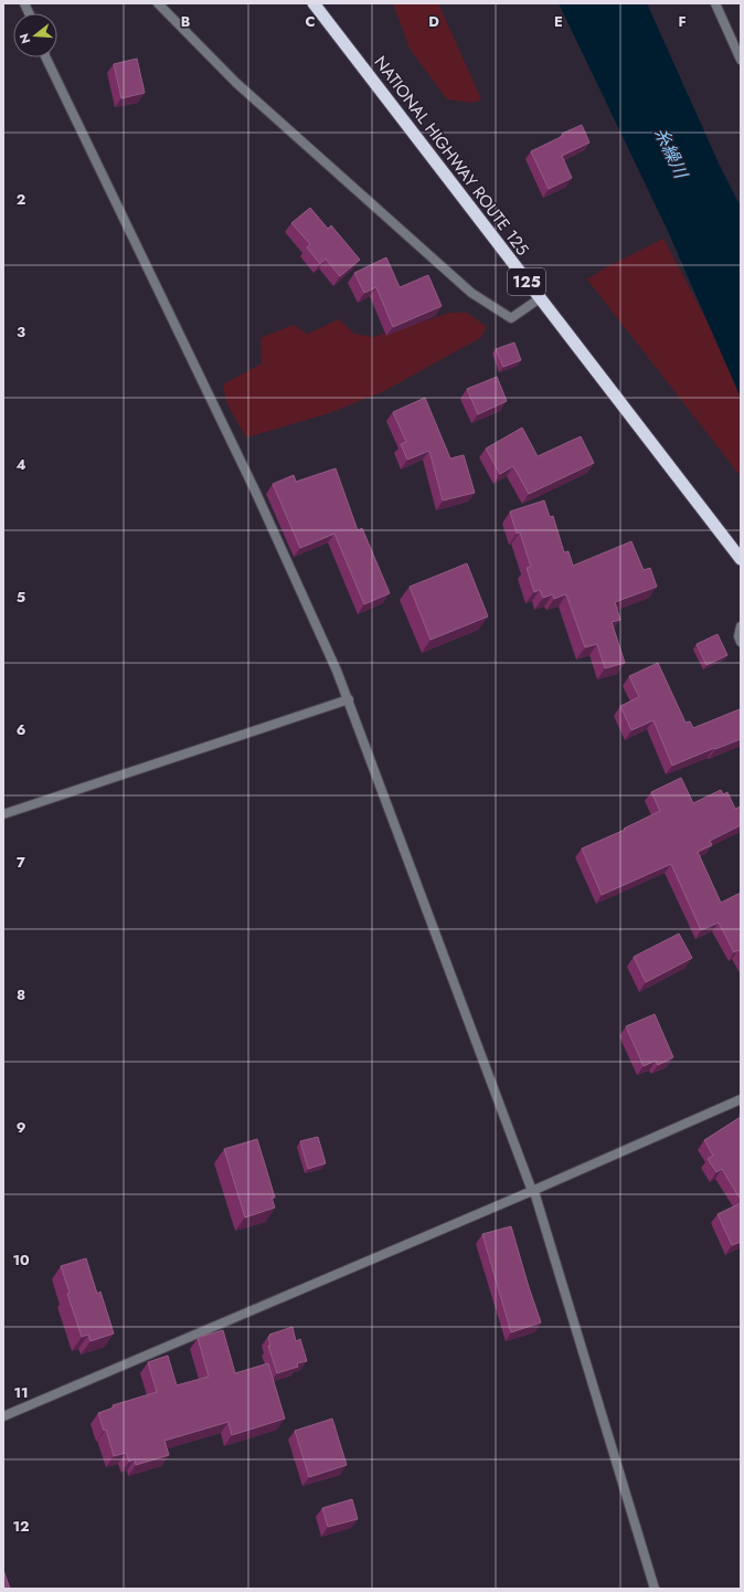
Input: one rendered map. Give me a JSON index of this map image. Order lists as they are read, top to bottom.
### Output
{
  "streets": {
    "highway": ["NATIONAL HIGHWAY ROUTE 125", "125"]
  },
  "water": ["糸繰川"],
  "north": "left",
  "grid": {
    "columns": [
      "B",
      "C",
      "D",
      "E",
      "F"
    ],
    "rows": [
      "2",
      "3",
      "4",
      "5",
      "6",
      "7",
      "8",
      "9",
      "10",
      "11",
      "12"
    ]
  }
}
